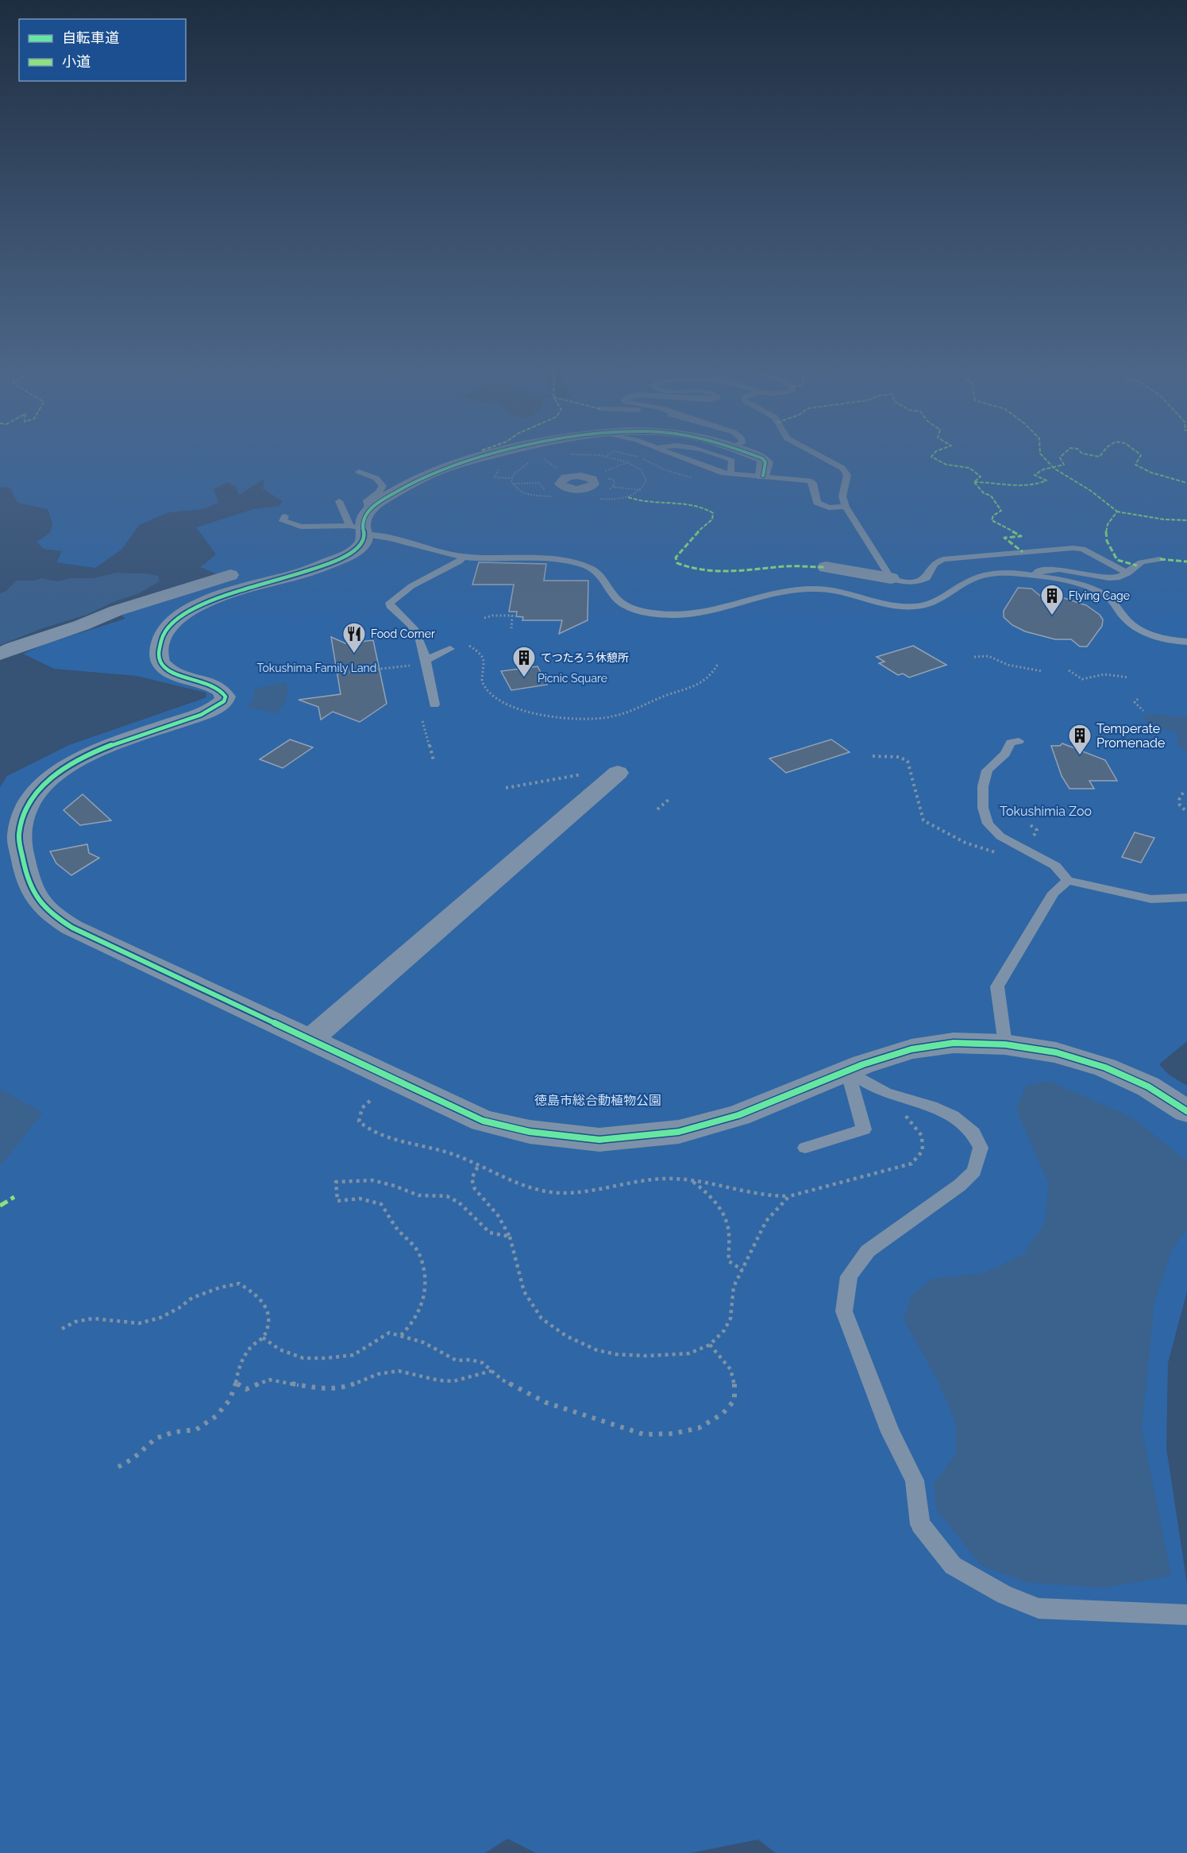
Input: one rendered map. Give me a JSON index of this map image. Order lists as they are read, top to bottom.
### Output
{
  "parks": [
    "Tokushima Family Land",
    "Picnic Square",
    "Tokushimia Zoo",
    "徳島市総合動植物公園"
  ],
  "places": {
    "building": ["Flying Cage", "てつたろう休憩所", "Temperate Promenade"],
    "restaurant": ["Food Corner"]
  },
  "legend": ["自転車道", "小道"]
}
